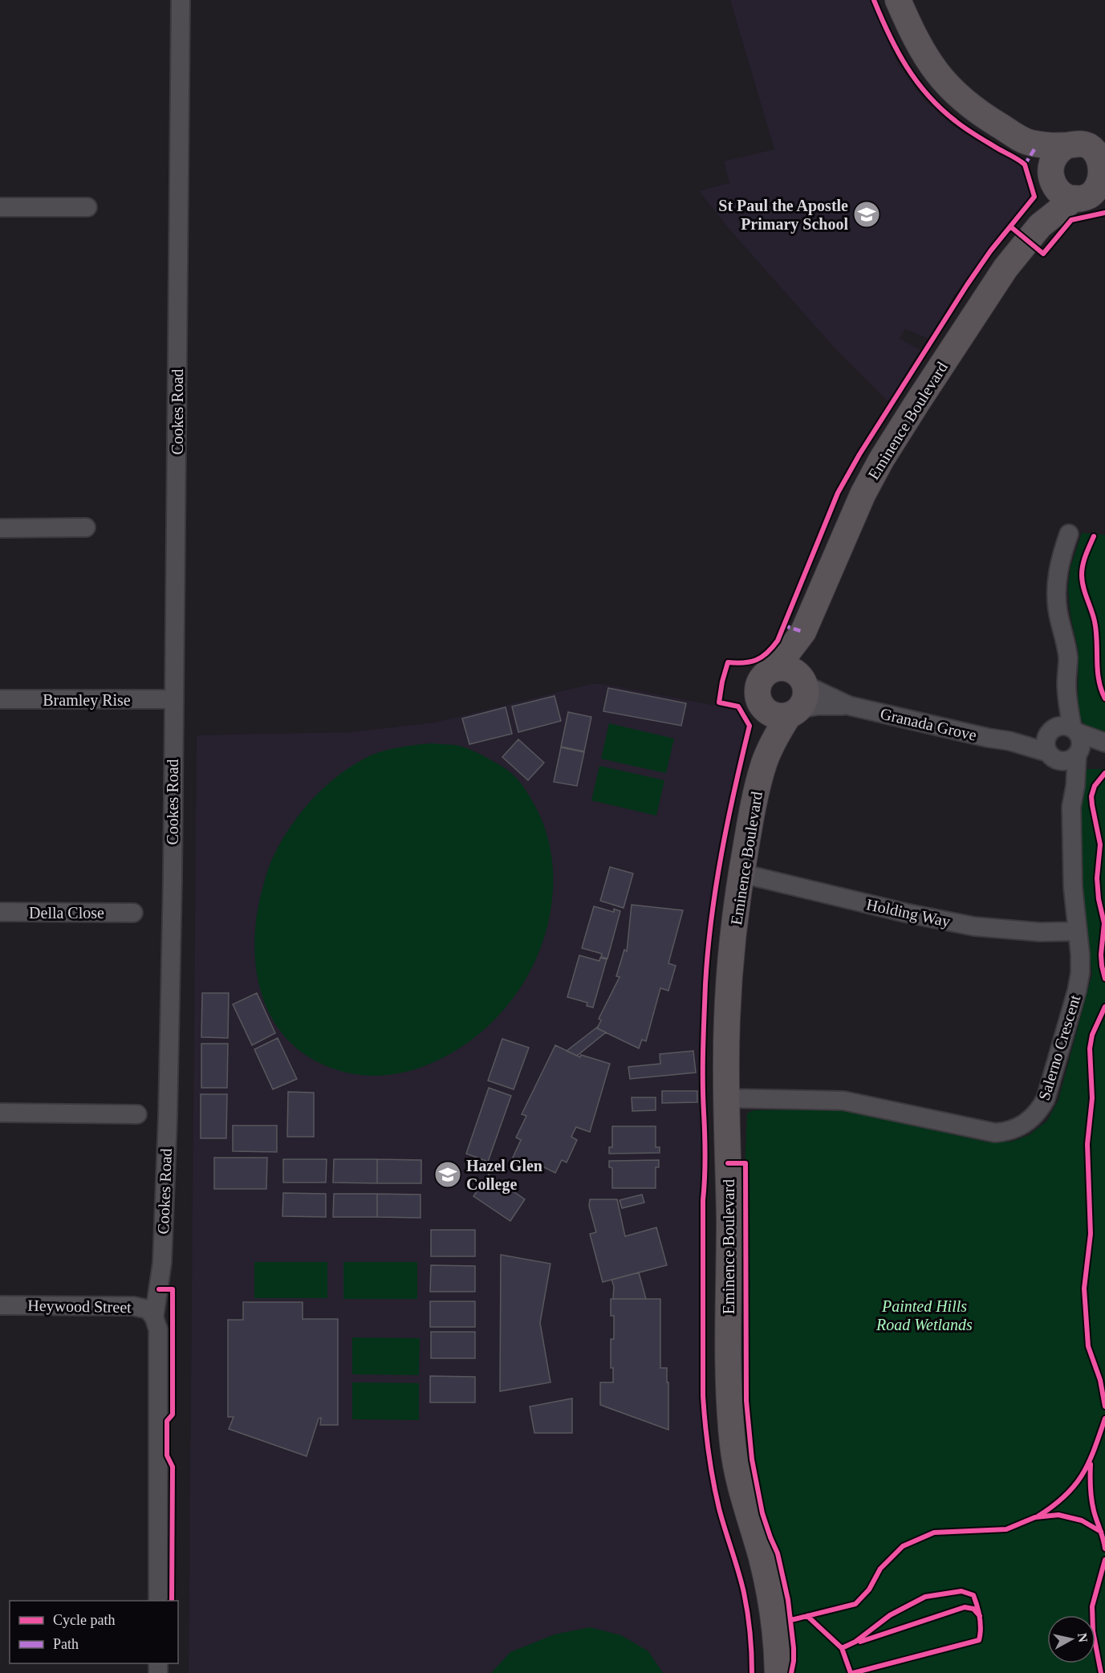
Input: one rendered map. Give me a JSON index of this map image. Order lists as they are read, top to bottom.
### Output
{
  "streets": {
    "street": [
      "Cookes Road",
      "Eminence Boulevard",
      "Bramley Rise",
      "Granada Grove",
      "Della Close",
      "Holding Way",
      "Salerno Crescent",
      "Heywood Street"
    ]
  },
  "crossings": [
    ["Cookes Road", "Bramley Rise"],
    ["Cookes Road", "Heywood Street"],
    ["Eminence Boulevard", "Granada Grove"],
    ["Eminence Boulevard", "Holding Way"],
    ["Eminence Boulevard", "Salerno Crescent"],
    ["Granada Grove", "Salerno Crescent"],
    ["Holding Way", "Salerno Crescent"]
  ],
  "parks": ["Painted Hills Road Wetlands"],
  "places": {
    "school or university": ["St Paul the Apostle Primary School", "Hazel Glen College"]
  },
  "legend": ["Cycle path", "Path"],
  "north": "right"
}
